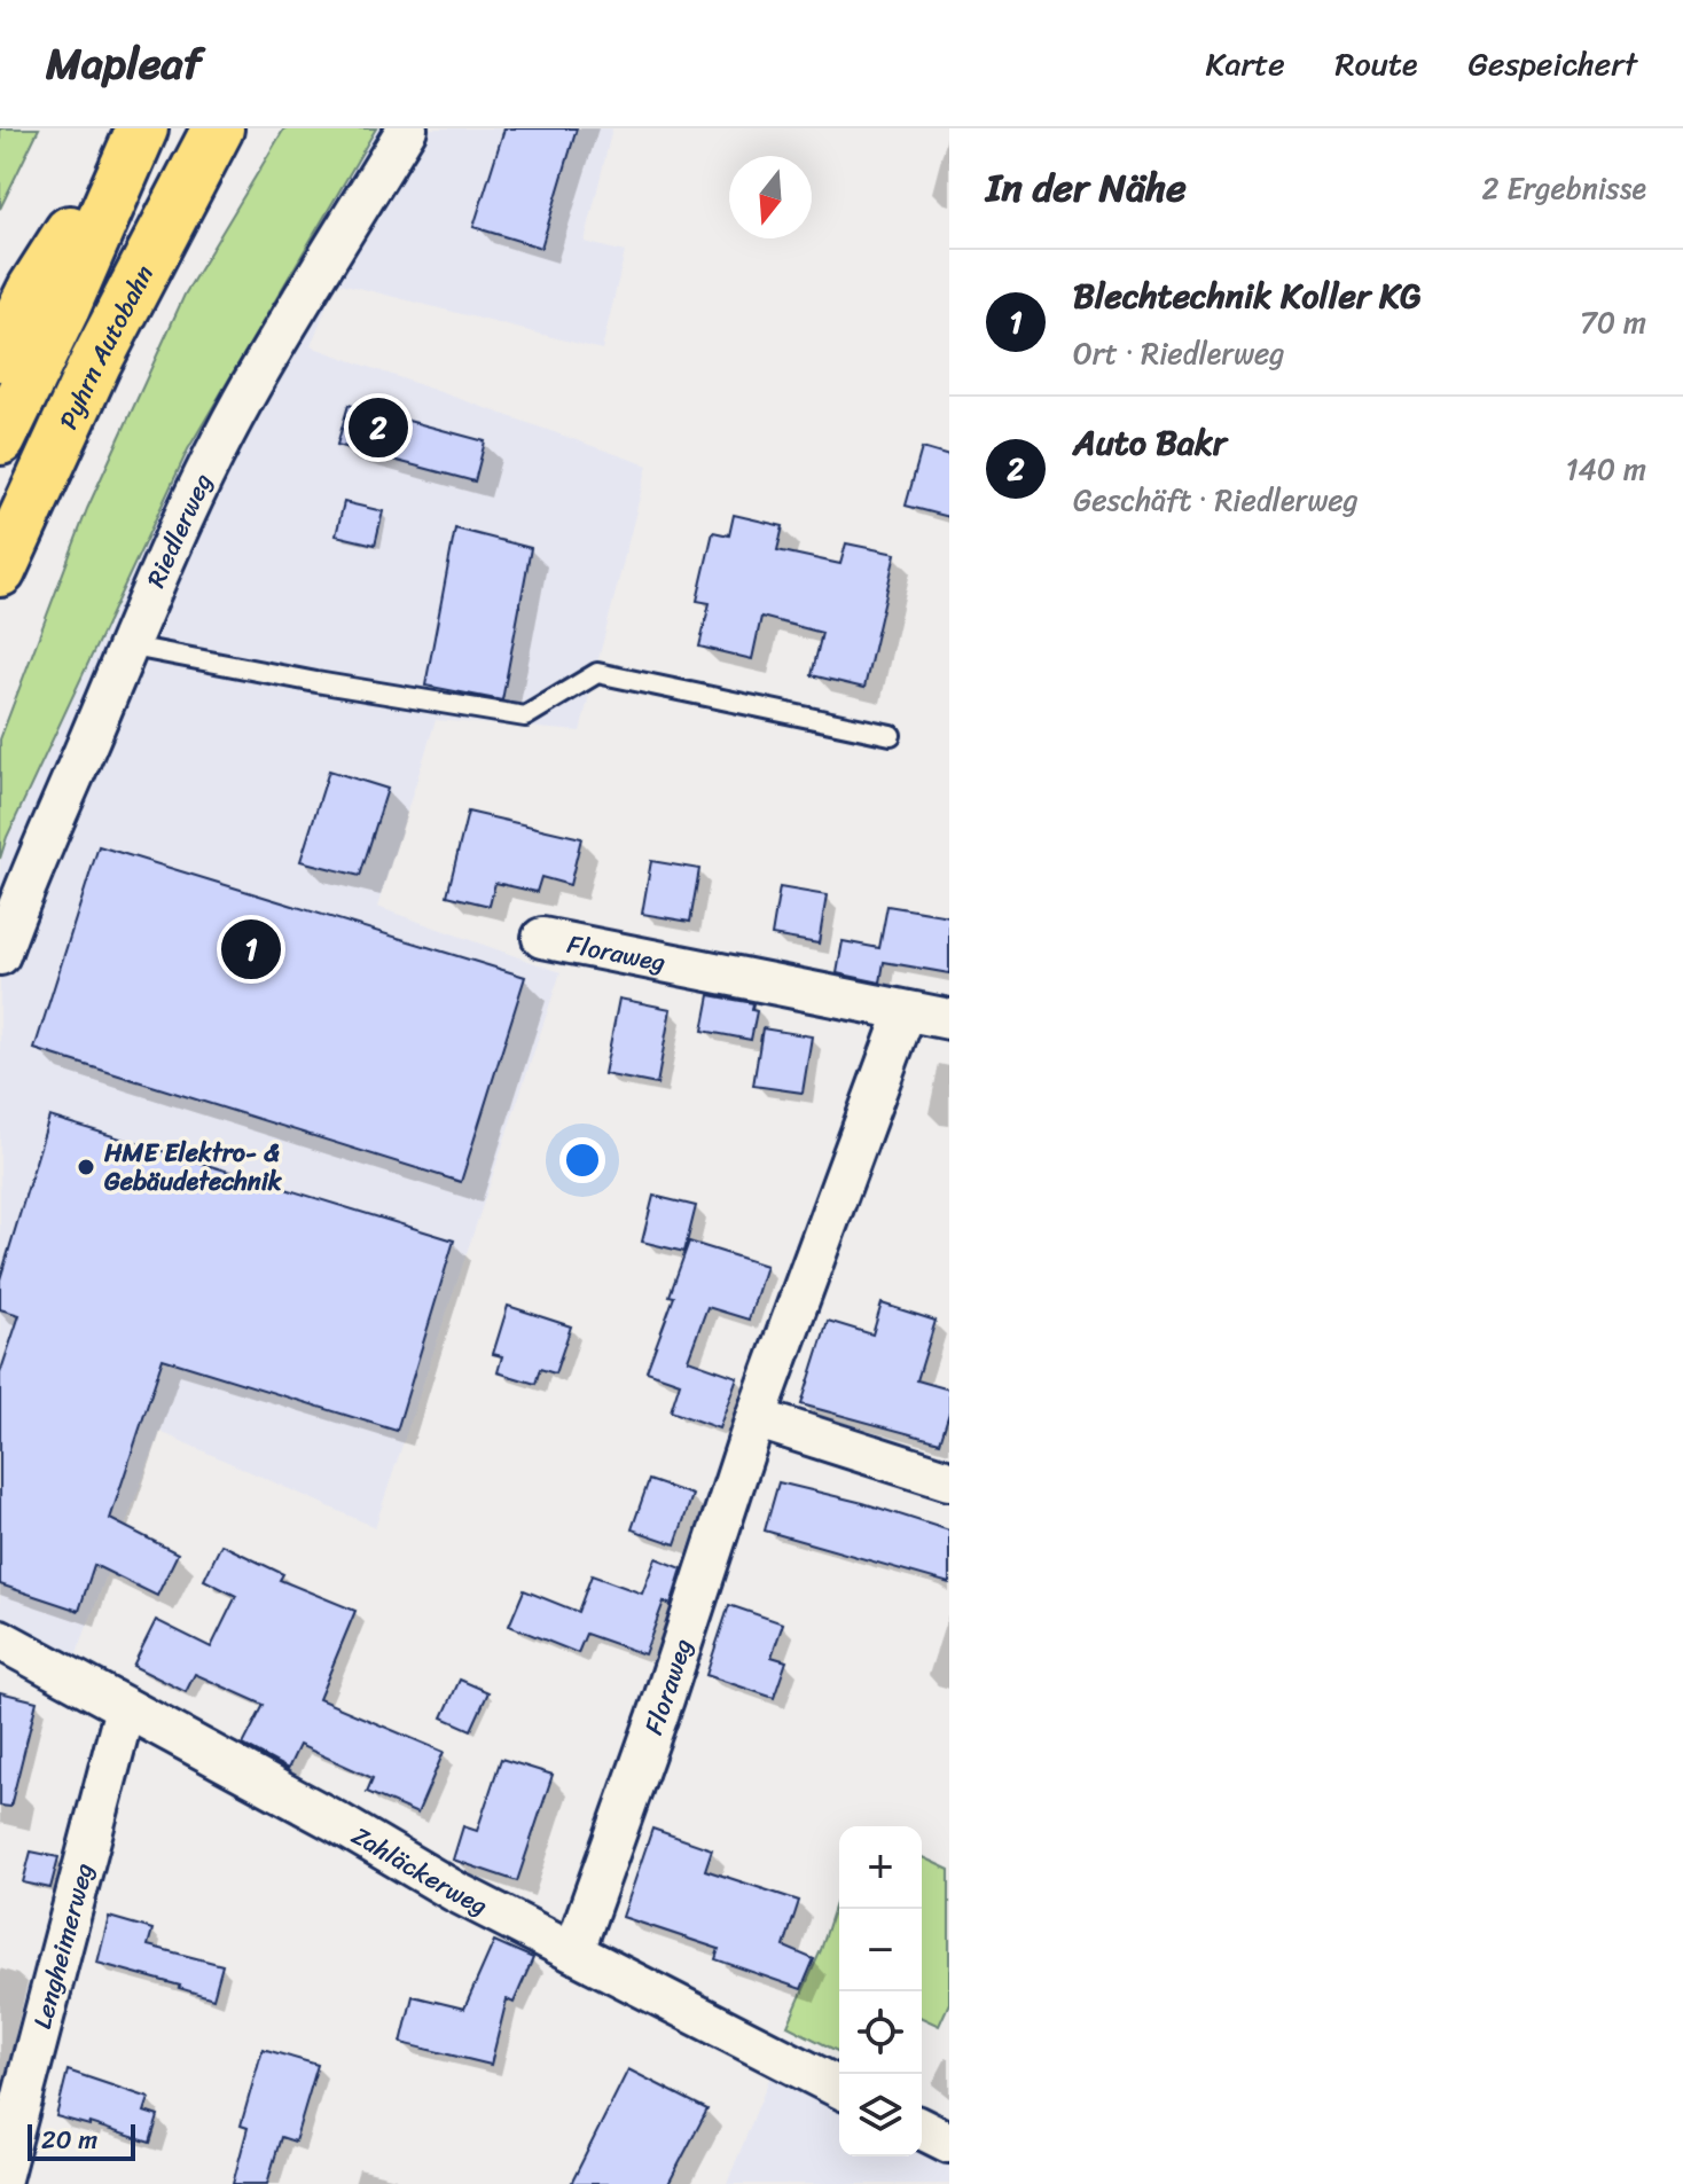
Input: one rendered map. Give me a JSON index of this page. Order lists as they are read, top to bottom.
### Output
{
  "streets": {
    "highway": ["Pyhrn Autobahn"],
    "street": [
      "Riedlerweg",
      "Floraweg",
      "Zahläckerweg",
      "Lengheimerweg"
    ]
  },
  "crossings": [
    ["Floraweg", "Zahläckerweg"],
    ["Zahläckerweg", "Lengheimerweg"]
  ],
  "places": ["HME Elektro- & Gebäudetechnik"],
  "scale_bar": "20 m",
  "north": "bottom",
  "page": {
    "header": "Mapleaf",
    "nav": ["Karte", "Route", "Gespeichert"],
    "heading": ["In der Nähe", "2 Ergebnisse"],
    "list": [
      {
        "mark": "1",
        "name": "Blechtechnik Koller KG",
        "note": "Ort · Riedlerweg",
        "value": "70 m"
      },
      {
        "mark": "2",
        "name": "Auto Bakr",
        "note": "Geschäft · Riedlerweg",
        "value": "140 m"
      }
    ],
    "pins": ["2", "1"],
    "map_buttons": ["+", "−"],
    "scale": "20 m"
  }
}
